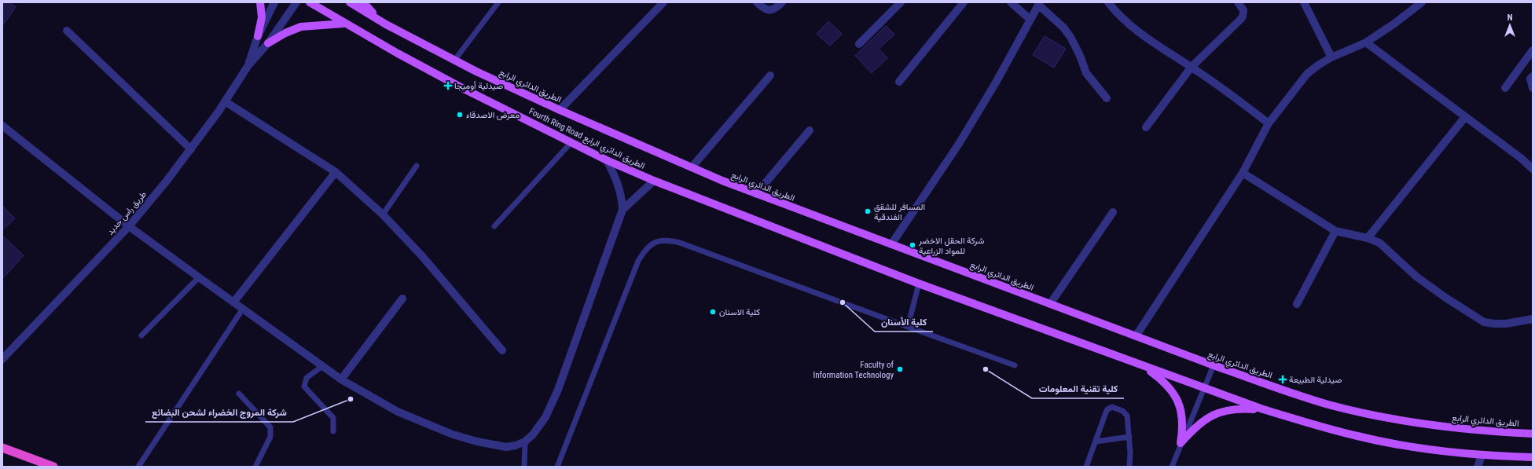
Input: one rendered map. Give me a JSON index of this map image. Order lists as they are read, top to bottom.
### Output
{
  "streets": {
    "main road": ["الطريق الدائري الرابع", "Fourth Ring Road الطريق الدائري الرابع"],
    "street": ["طريق راس حديد"]
  },
  "places": {
    "health": ["صيدلية أوميجا", "صيدلية الطبيعة"],
    "other": [
      "معرض الاصدقاء",
      "المسافر للشقق الفندقية",
      "شركة الحقل الاخضر للمواد الزراعية",
      "كلية الأسنان",
      "كلية الاسنان",
      "Faculty of Information Technology",
      "كلية تقنية المعلومات",
      "شركة المروج الخضراء لشحن البضائع"
    ]
  },
  "north": "top"
}
